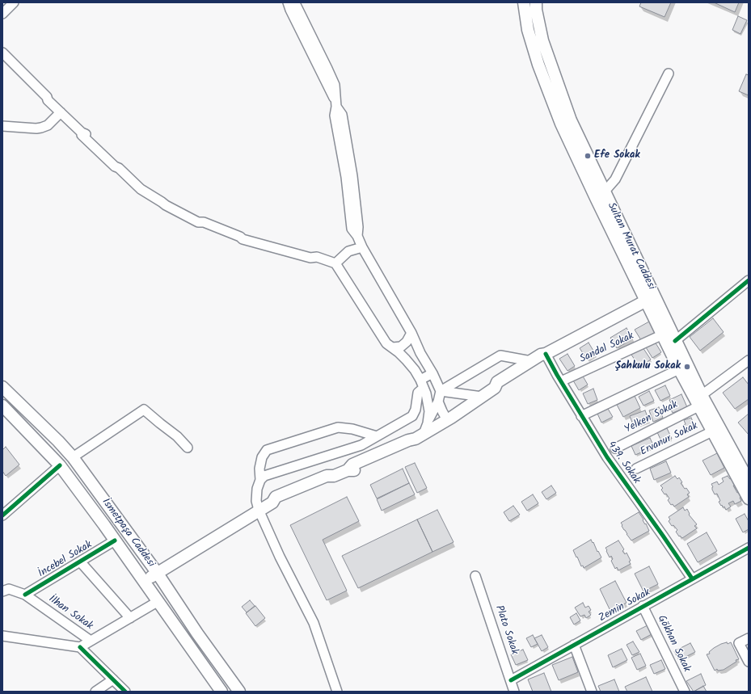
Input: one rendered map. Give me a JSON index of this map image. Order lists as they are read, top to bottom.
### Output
{
  "streets": {
    "main road": ["Sultan Murat Caddesi", "İsmetpaşa Caddesi"],
    "street": [
      "Sandal Sokak",
      "Yelken Sokak",
      "Ervanur Sokak",
      "439. Sokak",
      "İncebel Sokak",
      "Zemin Sokak",
      "İlhan Sokak",
      "Plato Sokak",
      "Gökhan Sokak"
    ]
  },
  "crossings": [
    ["Sultan Murat Caddesi", "Sandal Sokak"],
    ["Sultan Murat Caddesi", "Yelken Sokak"],
    ["Sultan Murat Caddesi", "Ervanur Sokak"],
    ["Sandal Sokak", "439. Sokak"],
    ["439. Sokak", "Zemin Sokak"],
    ["İsmetpaşa Caddesi", "İncebel Sokak"],
    ["İncebel Sokak", "İlhan Sokak"],
    ["Zemin Sokak", "Plato Sokak"],
    ["Zemin Sokak", "Gökhan Sokak"]
  ],
  "places": ["Efe Sokak", "Şahkulu Sokak"]
}
